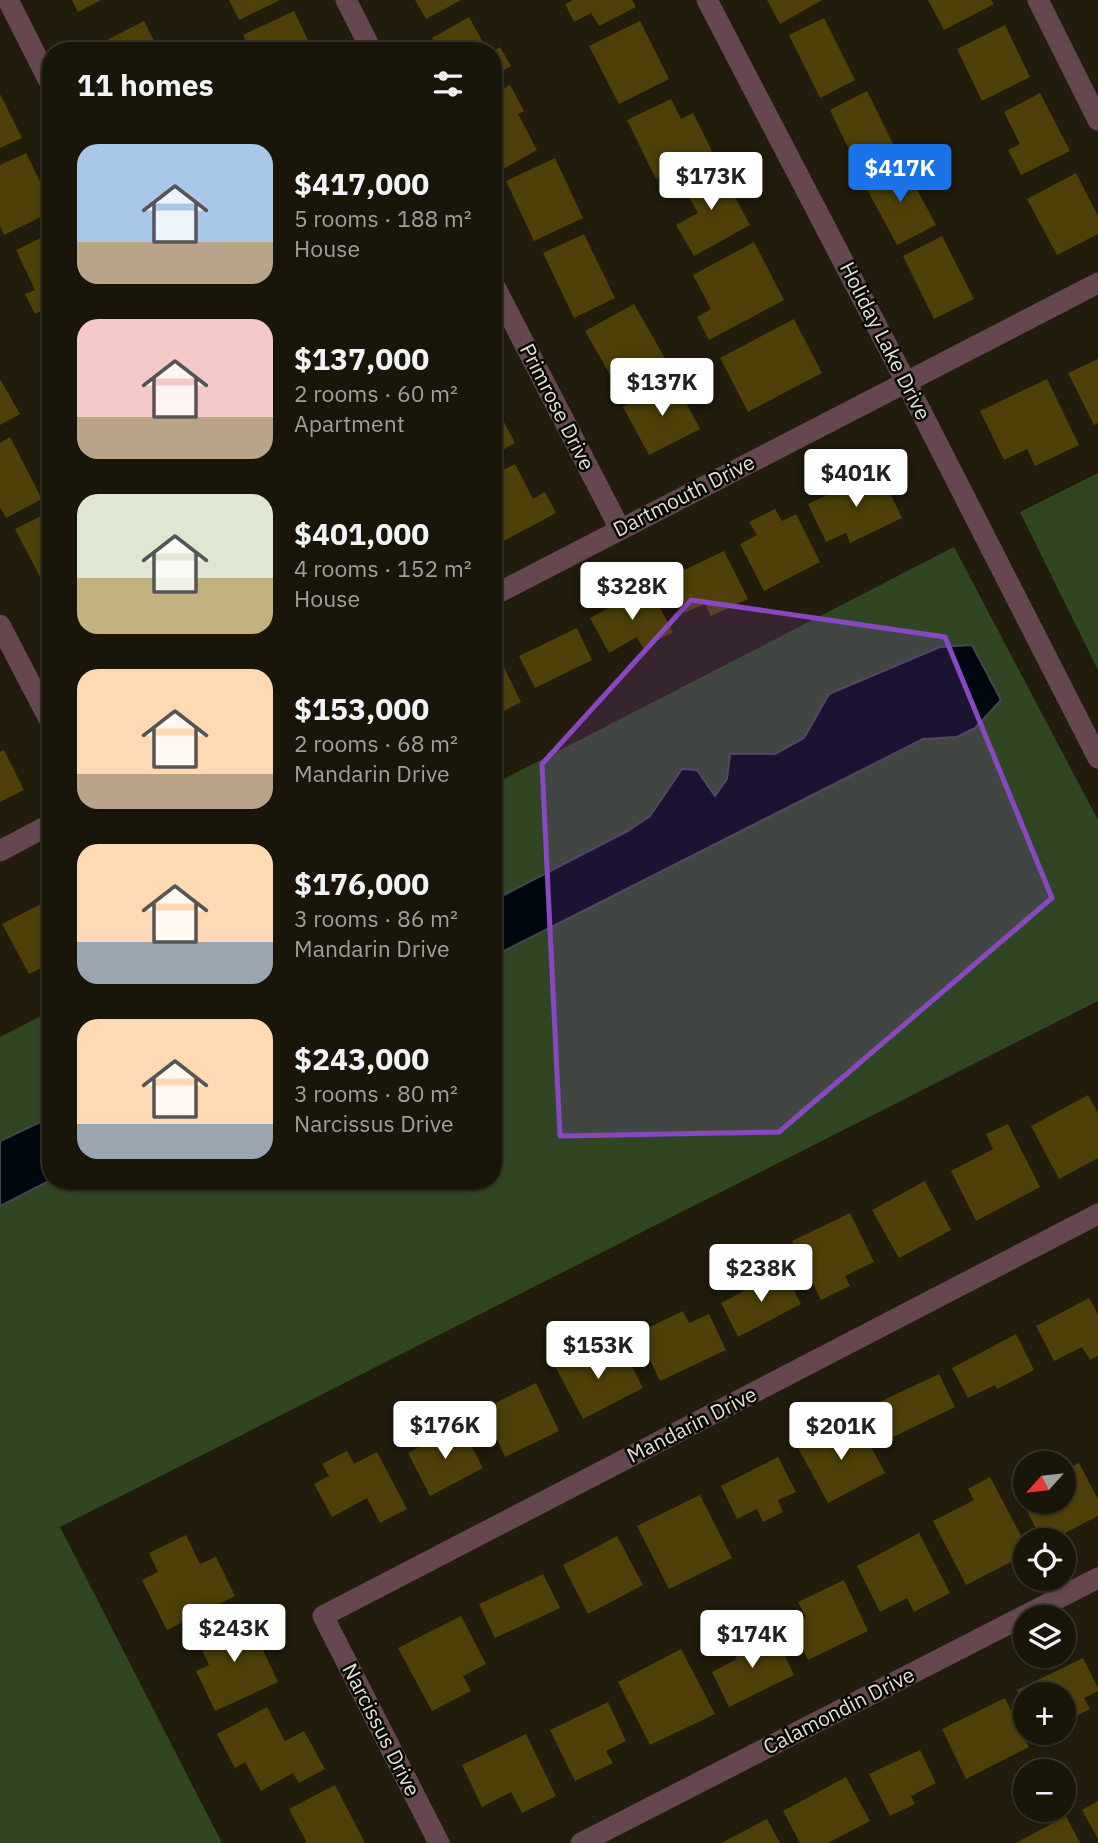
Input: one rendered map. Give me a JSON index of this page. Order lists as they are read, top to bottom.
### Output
{
  "streets": {
    "street": [
      "Holiday Lake Drive",
      "Primrose Drive",
      "Dartmouth Drive",
      "Mandarin Drive",
      "Calamondin Drive",
      "Narcissus Drive"
    ]
  },
  "crossings": [
    ["Holiday Lake Drive", "Dartmouth Drive"],
    ["Primrose Drive", "Dartmouth Drive"],
    ["Mandarin Drive", "Narcissus Drive"]
  ],
  "north": "bottom left",
  "page": {
    "heading": "11 homes",
    "list": [
      {
        "name": "$417,000",
        "note": "5 rooms · 188 m² · House"
      },
      {
        "name": "$137,000",
        "note": "2 rooms · 60 m² · Apartment"
      },
      {
        "name": "$401,000",
        "note": "4 rooms · 152 m² · House"
      },
      {
        "name": "$153,000",
        "note": "2 rooms · 68 m² · Mandarin Drive"
      },
      {
        "name": "$176,000",
        "note": "3 rooms · 86 m² · Mandarin Drive"
      },
      {
        "name": "$243,000",
        "note": "3 rooms · 80 m² · Narcissus Drive"
      }
    ],
    "price": [
      "$417K",
      "$173K",
      "$137K",
      "$401K",
      "$328K",
      "$238K",
      "$153K",
      "$176K",
      "$201K",
      "$243K",
      "$174K"
    ],
    "map_buttons": ["+", "−"]
  }
}
